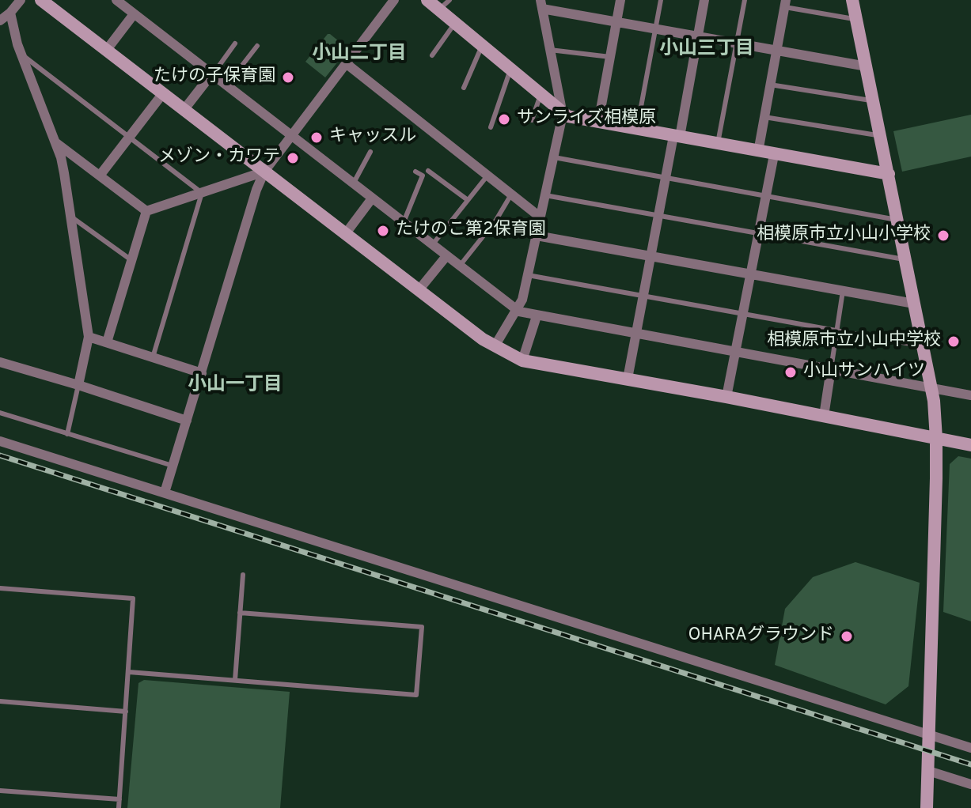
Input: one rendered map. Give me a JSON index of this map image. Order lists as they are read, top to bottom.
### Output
{
  "districts": ["小山三丁目", "小山二丁目", "小山一丁目"],
  "places": [
    "たけの子保育園",
    "サンライズ相模原",
    "キャッスル",
    "メゾン・カワテ",
    "たけのこ第2保育園",
    "相模原市立小山小学校",
    "相模原市立小山中学校",
    "小山サンハイツ",
    "OHARAグラウンド"
  ]
}
